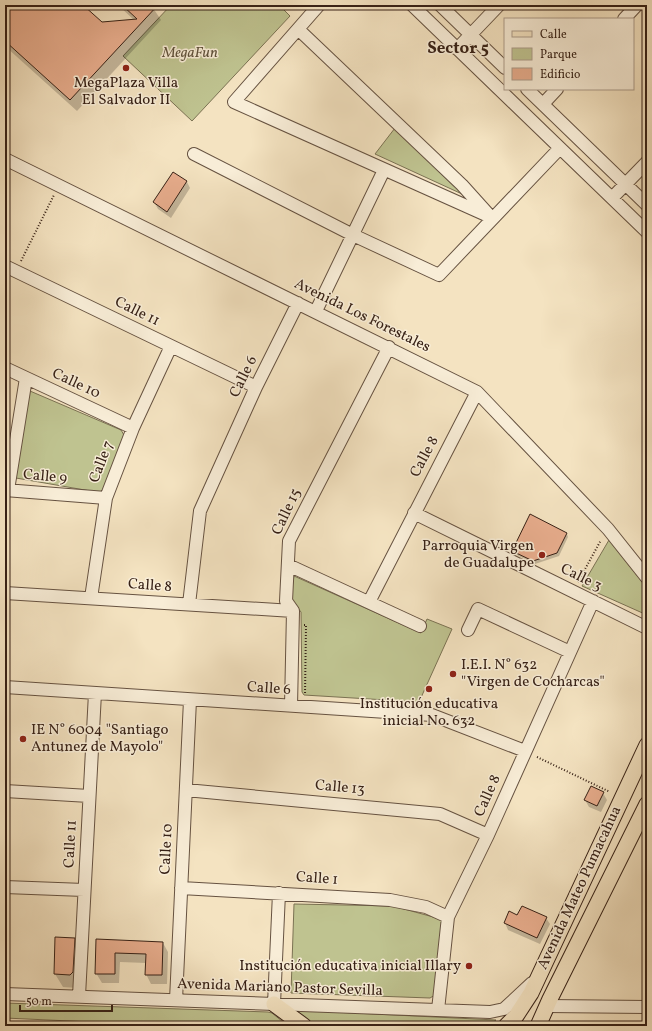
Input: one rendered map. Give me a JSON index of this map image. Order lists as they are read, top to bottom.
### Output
{
  "streets": {
    "main road": ["Avenida Mateo Pumacahua"],
    "street": [
      "Calle 11",
      "Avenida Los Forestales",
      "Calle 6",
      "Calle 10",
      "Calle 8",
      "Calle 7",
      "Calle 9",
      "Calle 15",
      "Calle 3",
      "Calle 13",
      "Calle 1",
      "Avenida Mariano Pastor Sevilla"
    ]
  },
  "crossings": [
    ["Calle 11", "Calle 6"],
    ["Calle 11", "Calle 7"],
    ["Calle 11", "Avenida Mariano Pastor Sevilla"],
    ["Avenida Los Forestales", "Calle 6"],
    ["Avenida Los Forestales", "Calle 8"],
    ["Avenida Los Forestales", "Calle 15"],
    ["Calle 6", "Calle 10"],
    ["Calle 6", "Calle 8"],
    ["Calle 6", "Calle 15"],
    ["Calle 10", "Calle 7"],
    ["Calle 10", "Calle 13"],
    ["Calle 10", "Calle 1"],
    ["Calle 10", "Avenida Mariano Pastor Sevilla"],
    ["Calle 8", "Calle 7"],
    ["Calle 8", "Calle 15"],
    ["Calle 8", "Calle 3"],
    ["Calle 8", "Calle 13"],
    ["Calle 8", "Calle 1"],
    ["Calle 8", "Avenida Mariano Pastor Sevilla"],
    ["Calle 7", "Calle 9"],
    ["Avenida Mateo Pumacahua", "Avenida Mariano Pastor Sevilla"]
  ],
  "districts": ["Sector 5"],
  "parks": ["MegaFun"],
  "places": [
    "MegaPlaza Villa El Salvador II",
    "Parroquia Virgen de Guadalupe",
    "I.E.I. N° 632 \"Virgen de Cocharcas\"",
    "Institución educativa inicial No. 632",
    "IE N° 6004 \"Santiago Antunez de Mayolo\"",
    "Institución educativa inicial Illary"
  ],
  "legend": ["Calle", "Parque", "Edificio"],
  "scale_bar": "50 m"
}
